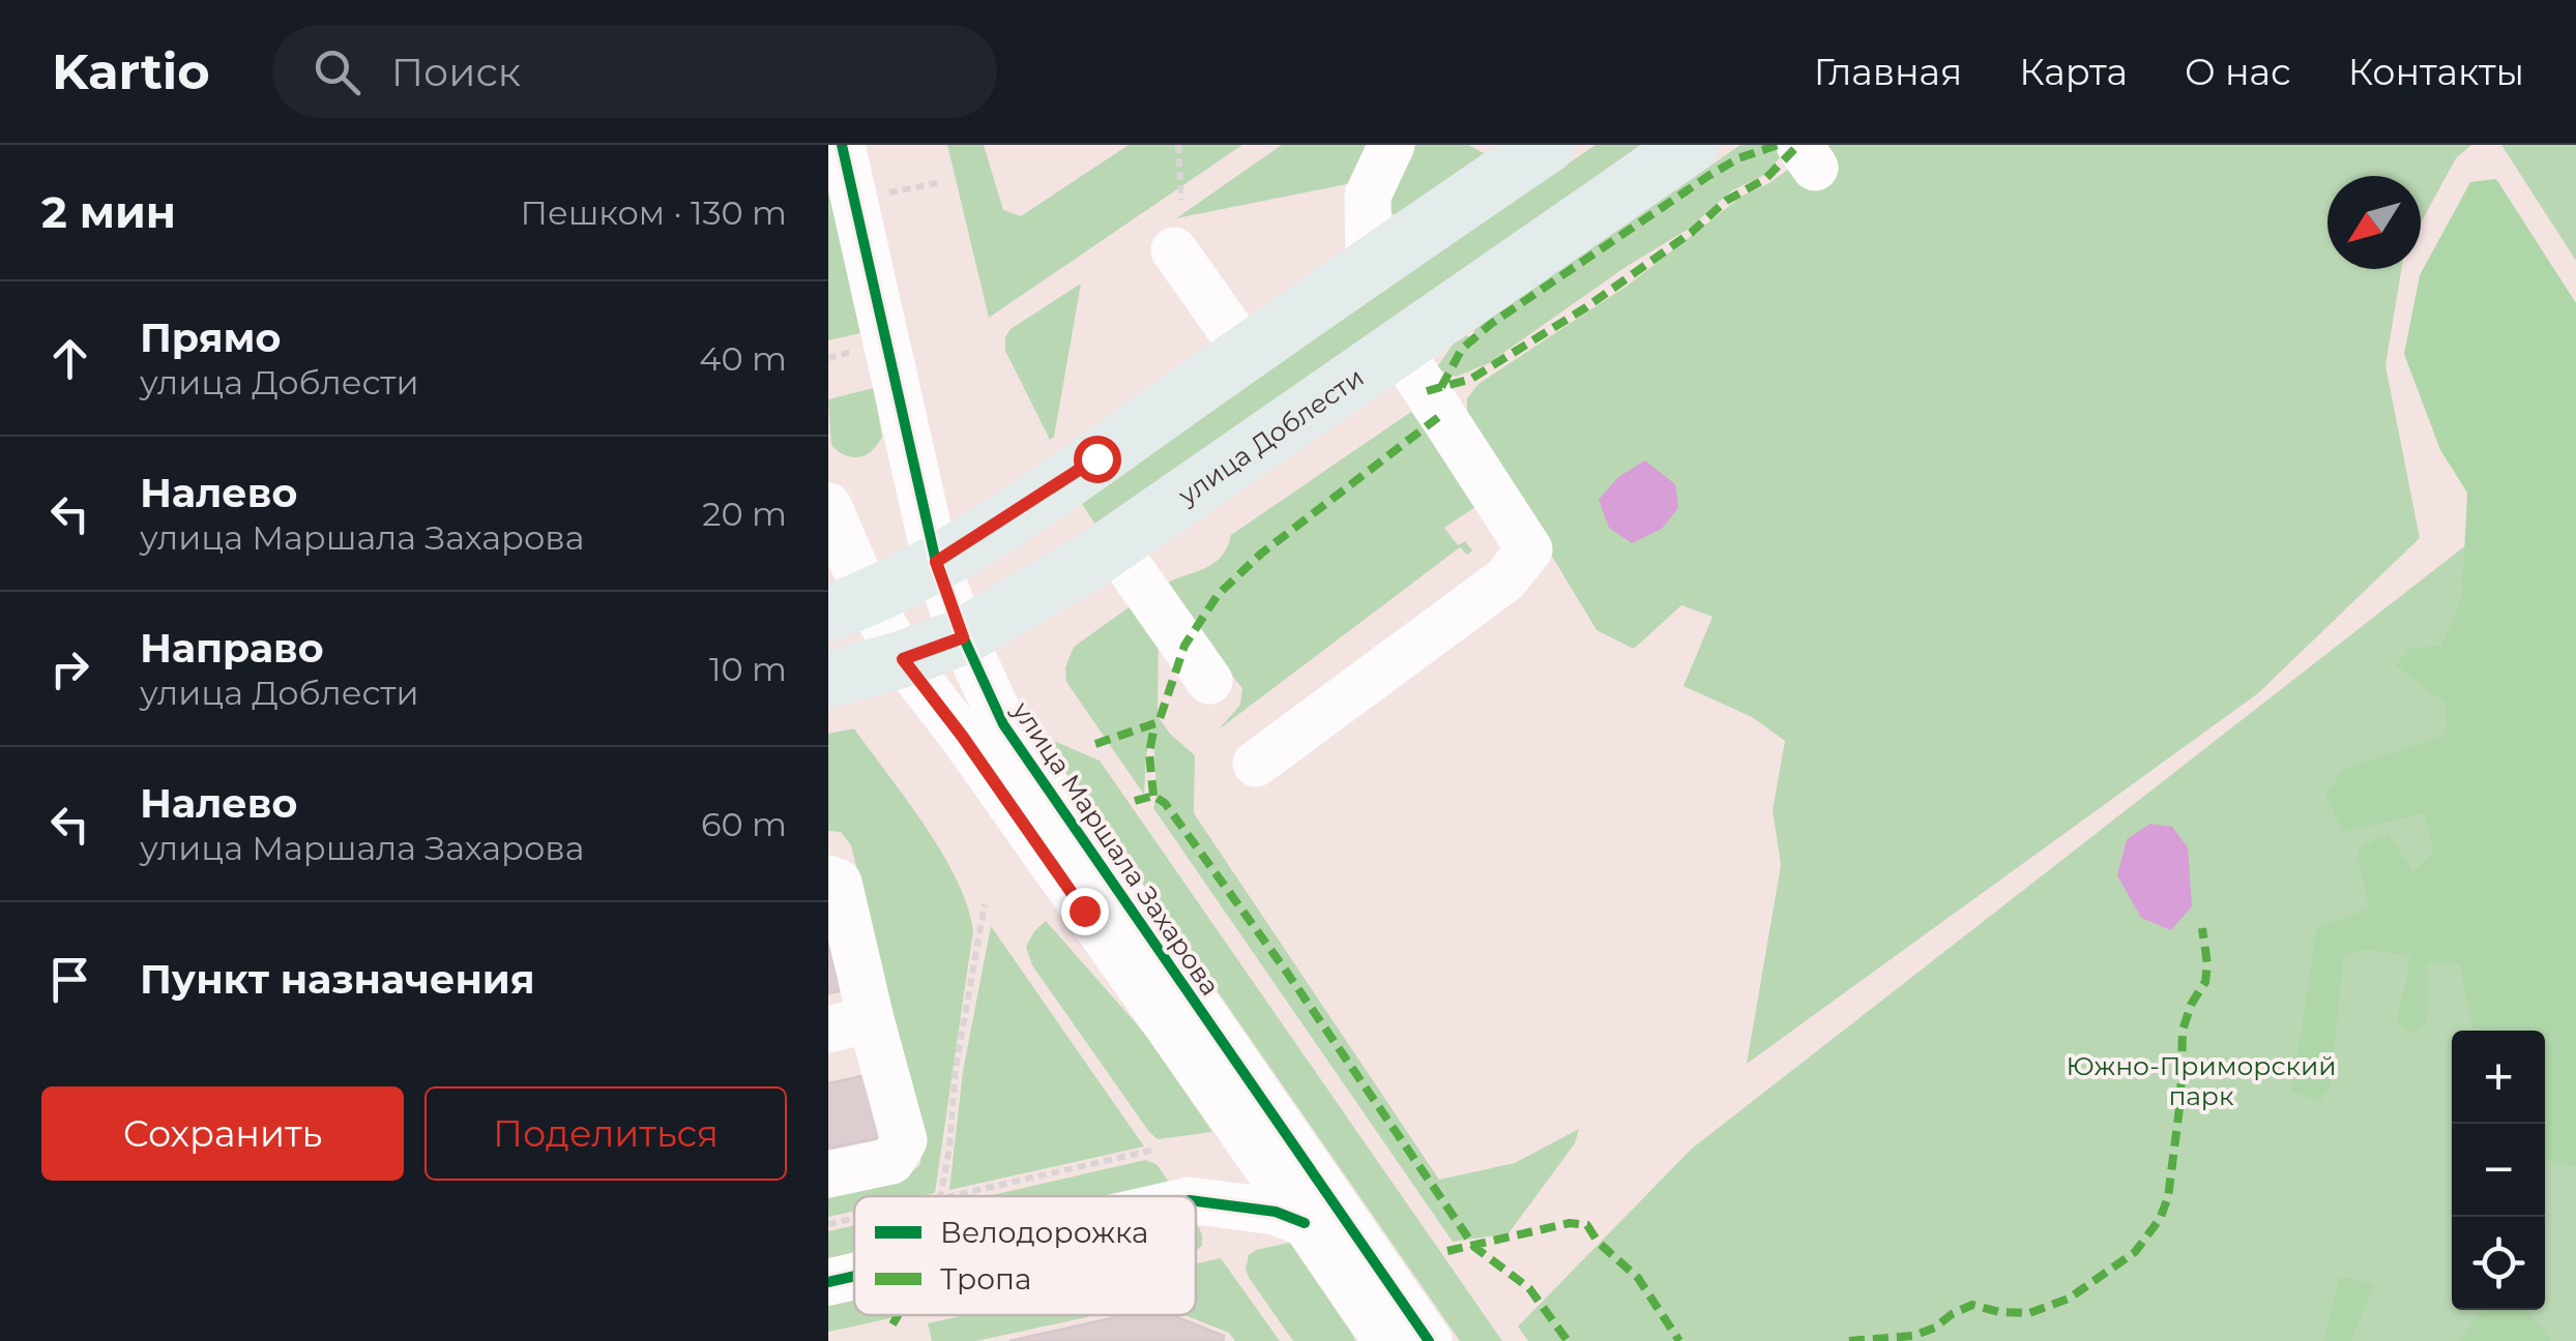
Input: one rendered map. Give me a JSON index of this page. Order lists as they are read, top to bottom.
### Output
{
  "streets": {
    "main road": ["улица Доблести"],
    "street": ["улица Маршала Захарова"]
  },
  "crossings": [
    ["улица Доблести", "улица Маршала Захарова"]
  ],
  "parks": ["Южно-Приморский парк"],
  "legend": ["Велодорожка", "Тропа"],
  "north": "bottom left",
  "page": {
    "header": "Kartio",
    "search": "Поиск",
    "nav": [
      "Главная",
      "Карта",
      "О нас",
      "Контакты"
    ],
    "heading": ["2 мин", "Пешком · 130 m"],
    "list": [
      ["Прямо", "улица Доблести", "40 m"],
      ["Налево", "улица Маршала Захарова", "20 m"],
      ["Направо", "улица Доблести", "10 m"],
      ["Налево", "улица Маршала Захарова", "60 m"],
      "Пункт назначения"
    ],
    "map_buttons": ["+", "−"],
    "buttons": ["Сохранить", "Поделиться"]
  }
}
